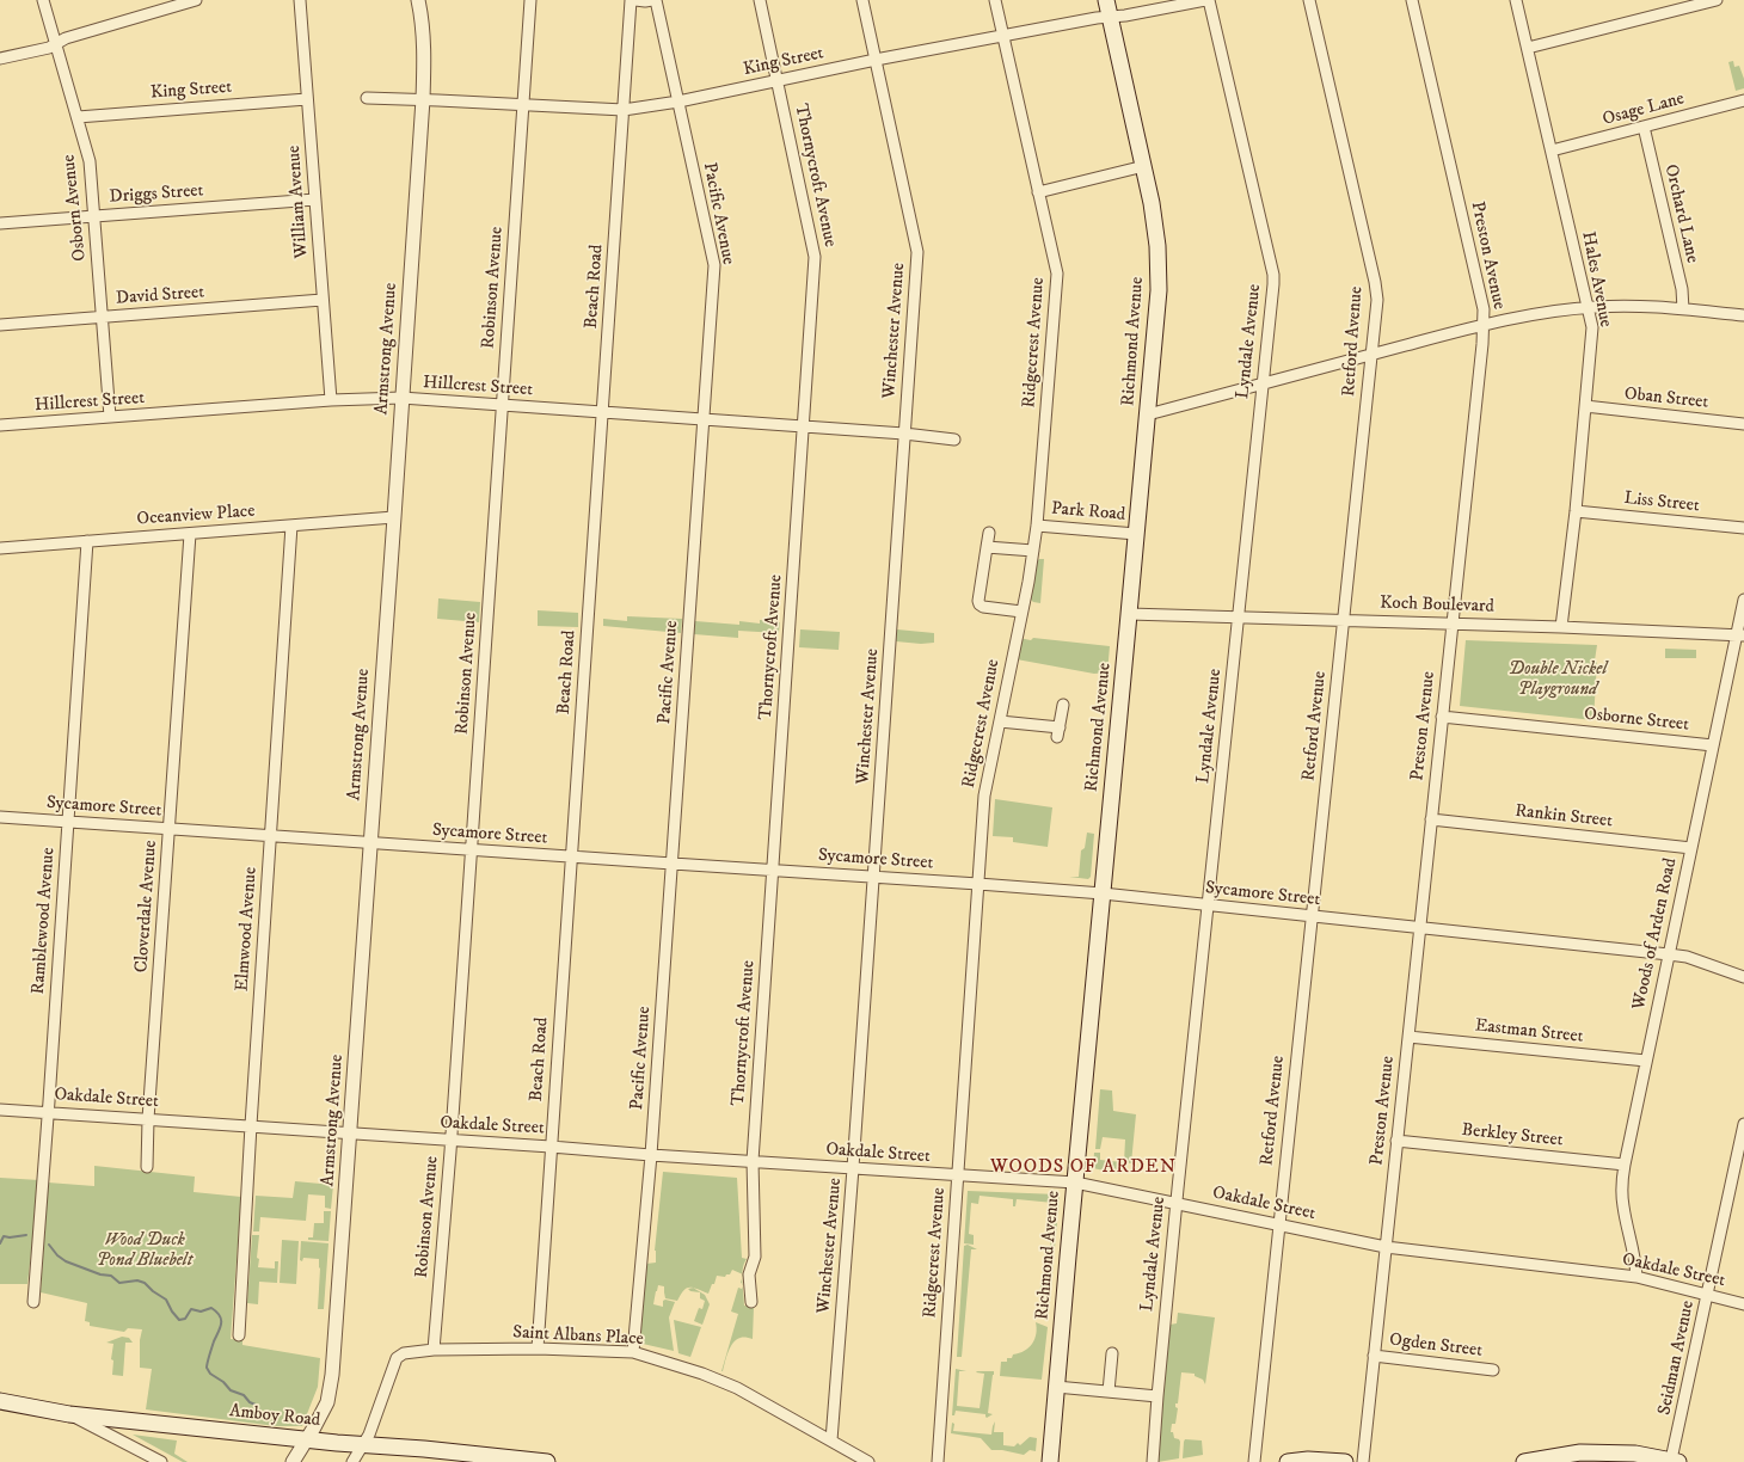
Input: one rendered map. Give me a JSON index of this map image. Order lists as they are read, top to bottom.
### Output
{
  "streets": {
    "main road": ["Richmond Avenue", "Amboy Road"],
    "street": [
      "King Street",
      "Osage Lane",
      "Thornycroft Avenue",
      "Driggs Street",
      "William Avenue",
      "Osborn Avenue",
      "Pacific Avenue",
      "Orchard Lane",
      "Preston Avenue",
      "Hales Avenue",
      "Beach Road",
      "Robinson Avenue",
      "David Street",
      "Winchester Avenue",
      "Lyndale Avenue",
      "Retford Avenue",
      "Ridgecrest Avenue",
      "Armstrong Avenue",
      "Hillcrest Street",
      "Oban Street",
      "Liss Street",
      "Park Road",
      "Oceanview Place",
      "Koch Boulevard",
      "Osborne Street",
      "Sycamore Street",
      "Rankin Street",
      "Cloverdale Avenue",
      "Ramblewood Avenue",
      "Elmwood Avenue",
      "Woods of Arden Road",
      "Eastman Street",
      "Oakdale Street",
      "Berkley Street",
      "Saint Albans Place",
      "Ogden Street",
      "Seidman Avenue"
    ]
  },
  "crossings": [
    ["King Street", "Thornycroft Avenue"],
    ["King Street", "William Avenue"],
    ["King Street", "Osborn Avenue"],
    ["King Street", "Pacific Avenue"],
    ["King Street", "Beach Road"],
    ["King Street", "Robinson Avenue"],
    ["King Street", "Winchester Avenue"],
    ["King Street", "Richmond Avenue"],
    ["King Street", "Ridgecrest Avenue"],
    ["King Street", "Armstrong Avenue"],
    ["Osage Lane", "Orchard Lane"],
    ["Osage Lane", "Hales Avenue"],
    ["Thornycroft Avenue", "Hillcrest Street"],
    ["Thornycroft Avenue", "Sycamore Street"],
    ["Thornycroft Avenue", "Oakdale Street"],
    ["Driggs Street", "William Avenue"],
    ["Driggs Street", "Osborn Avenue"],
    ["William Avenue", "David Street"],
    ["William Avenue", "Hillcrest Street"],
    ["Osborn Avenue", "David Street"],
    ["Osborn Avenue", "Hillcrest Street"],
    ["Pacific Avenue", "Hillcrest Street"],
    ["Pacific Avenue", "Sycamore Street"],
    ["Pacific Avenue", "Oakdale Street"],
    ["Pacific Avenue", "Saint Albans Place"],
    ["Preston Avenue", "Koch Boulevard"],
    ["Preston Avenue", "Osborne Street"],
    ["Preston Avenue", "Sycamore Street"],
    ["Preston Avenue", "Rankin Street"],
    ["Preston Avenue", "Eastman Street"],
    ["Preston Avenue", "Oakdale Street"],
    ["Preston Avenue", "Berkley Street"],
    ["Preston Avenue", "Ogden Street"],
    ["Hales Avenue", "Oban Street"],
    ["Hales Avenue", "Liss Street"],
    ["Hales Avenue", "Koch Boulevard"],
    ["Beach Road", "Hillcrest Street"],
    ["Beach Road", "Sycamore Street"],
    ["Beach Road", "Oakdale Street"],
    ["Beach Road", "Saint Albans Place"],
    ["Robinson Avenue", "Hillcrest Street"],
    ["Robinson Avenue", "Sycamore Street"],
    ["Robinson Avenue", "Oakdale Street"],
    ["Robinson Avenue", "Saint Albans Place"],
    ["Winchester Avenue", "Hillcrest Street"],
    ["Winchester Avenue", "Sycamore Street"],
    ["Winchester Avenue", "Oakdale Street"],
    ["Winchester Avenue", "Saint Albans Place"],
    ["Richmond Avenue", "Park Road"],
    ["Richmond Avenue", "Koch Boulevard"],
    ["Richmond Avenue", "Sycamore Street"],
    ["Richmond Avenue", "Oakdale Street"],
    ["Lyndale Avenue", "Koch Boulevard"],
    ["Lyndale Avenue", "Sycamore Street"],
    ["Lyndale Avenue", "Oakdale Street"],
    ["Retford Avenue", "Koch Boulevard"],
    ["Retford Avenue", "Sycamore Street"],
    ["Retford Avenue", "Oakdale Street"],
    ["Ridgecrest Avenue", "Park Road"],
    ["Ridgecrest Avenue", "Sycamore Street"],
    ["Ridgecrest Avenue", "Oakdale Street"],
    ["Armstrong Avenue", "Hillcrest Street"],
    ["Armstrong Avenue", "Oceanview Place"],
    ["Armstrong Avenue", "Sycamore Street"],
    ["Armstrong Avenue", "Oakdale Street"],
    ["Armstrong Avenue", "Amboy Road"],
    ["Oceanview Place", "Cloverdale Avenue"],
    ["Oceanview Place", "Ramblewood Avenue"],
    ["Oceanview Place", "Elmwood Avenue"],
    ["Koch Boulevard", "Woods of Arden Road"],
    ["Osborne Street", "Woods of Arden Road"],
    ["Sycamore Street", "Cloverdale Avenue"],
    ["Sycamore Street", "Ramblewood Avenue"],
    ["Sycamore Street", "Elmwood Avenue"],
    ["Sycamore Street", "Woods of Arden Road"],
    ["Rankin Street", "Woods of Arden Road"],
    ["Cloverdale Avenue", "Oakdale Street"],
    ["Ramblewood Avenue", "Oakdale Street"],
    ["Elmwood Avenue", "Oakdale Street"],
    ["Woods of Arden Road", "Eastman Street"],
    ["Woods of Arden Road", "Oakdale Street"],
    ["Woods of Arden Road", "Berkley Street"],
    ["Oakdale Street", "Seidman Avenue"],
    ["Saint Albans Place", "Amboy Road"]
  ],
  "districts": ["WOODS OF ARDEN"],
  "parks": ["Double Nickel Playground", "Wood Duck Pond Bluebelt"]
}
